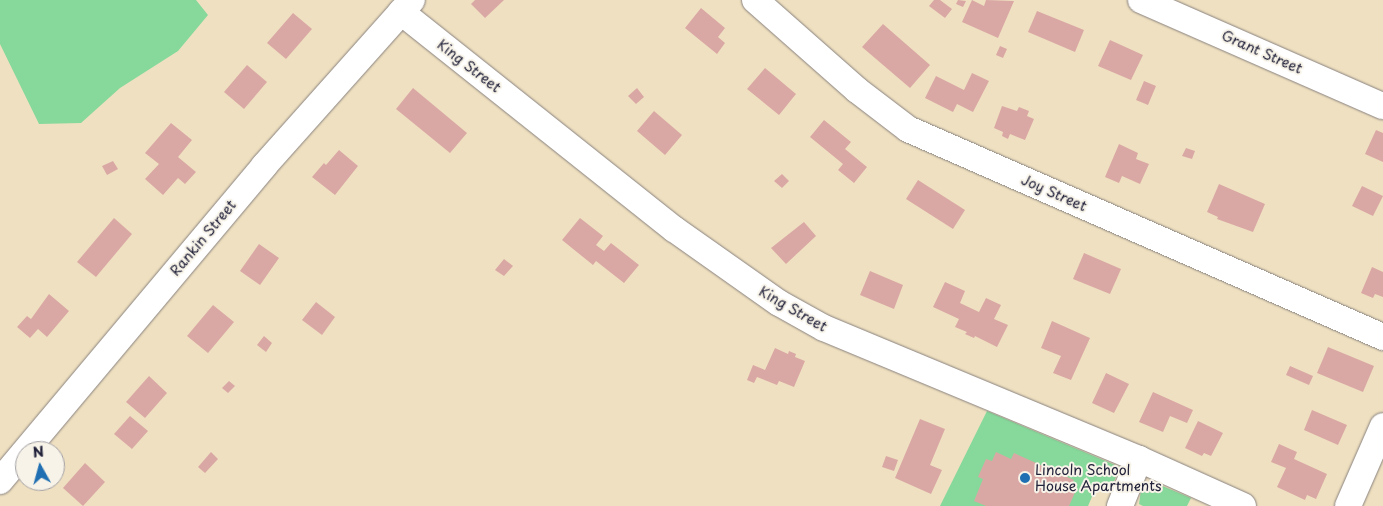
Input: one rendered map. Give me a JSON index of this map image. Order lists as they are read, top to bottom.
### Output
{
  "streets": {
    "street": [
      "Grant Street",
      "King Street",
      "Joy Street",
      "Rankin Street"
    ]
  },
  "crossings": [
    ["King Street", "Rankin Street"]
  ],
  "places": ["Lincoln School House Apartments"],
  "north": "top"
}
